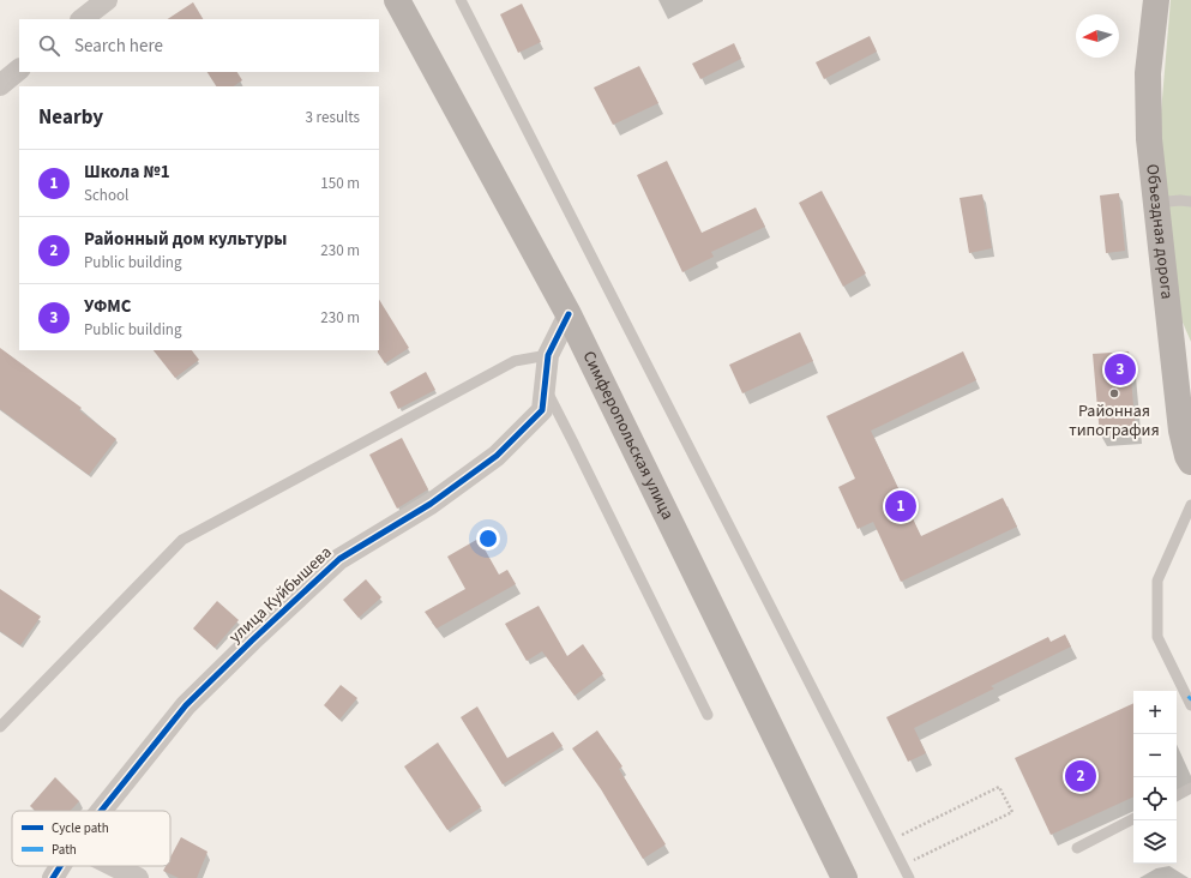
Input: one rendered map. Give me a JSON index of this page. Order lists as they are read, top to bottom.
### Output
{
  "streets": {
    "main road": ["Объездная дорога", "Симферопольская улица"],
    "street": ["улица Куйбышева"]
  },
  "crossings": [
    ["Симферопольская улица", "улица Куйбышева"]
  ],
  "places": ["Районная типография"],
  "legend": ["Cycle path", "Path"],
  "north": "left",
  "page": {
    "search": "Search here",
    "heading": ["Nearby", "3 results"],
    "list": [
      {
        "mark": "1",
        "name": "Школа №1",
        "note": "School",
        "value": "150 m"
      },
      {
        "mark": "2",
        "name": "Районный дом культуры",
        "note": "Public building",
        "value": "230 m"
      },
      {
        "mark": "3",
        "name": "УФМС",
        "note": "Public building",
        "value": "230 m"
      }
    ],
    "pins": ["3", "1", "2"],
    "map_buttons": ["+", "−"]
  }
}
